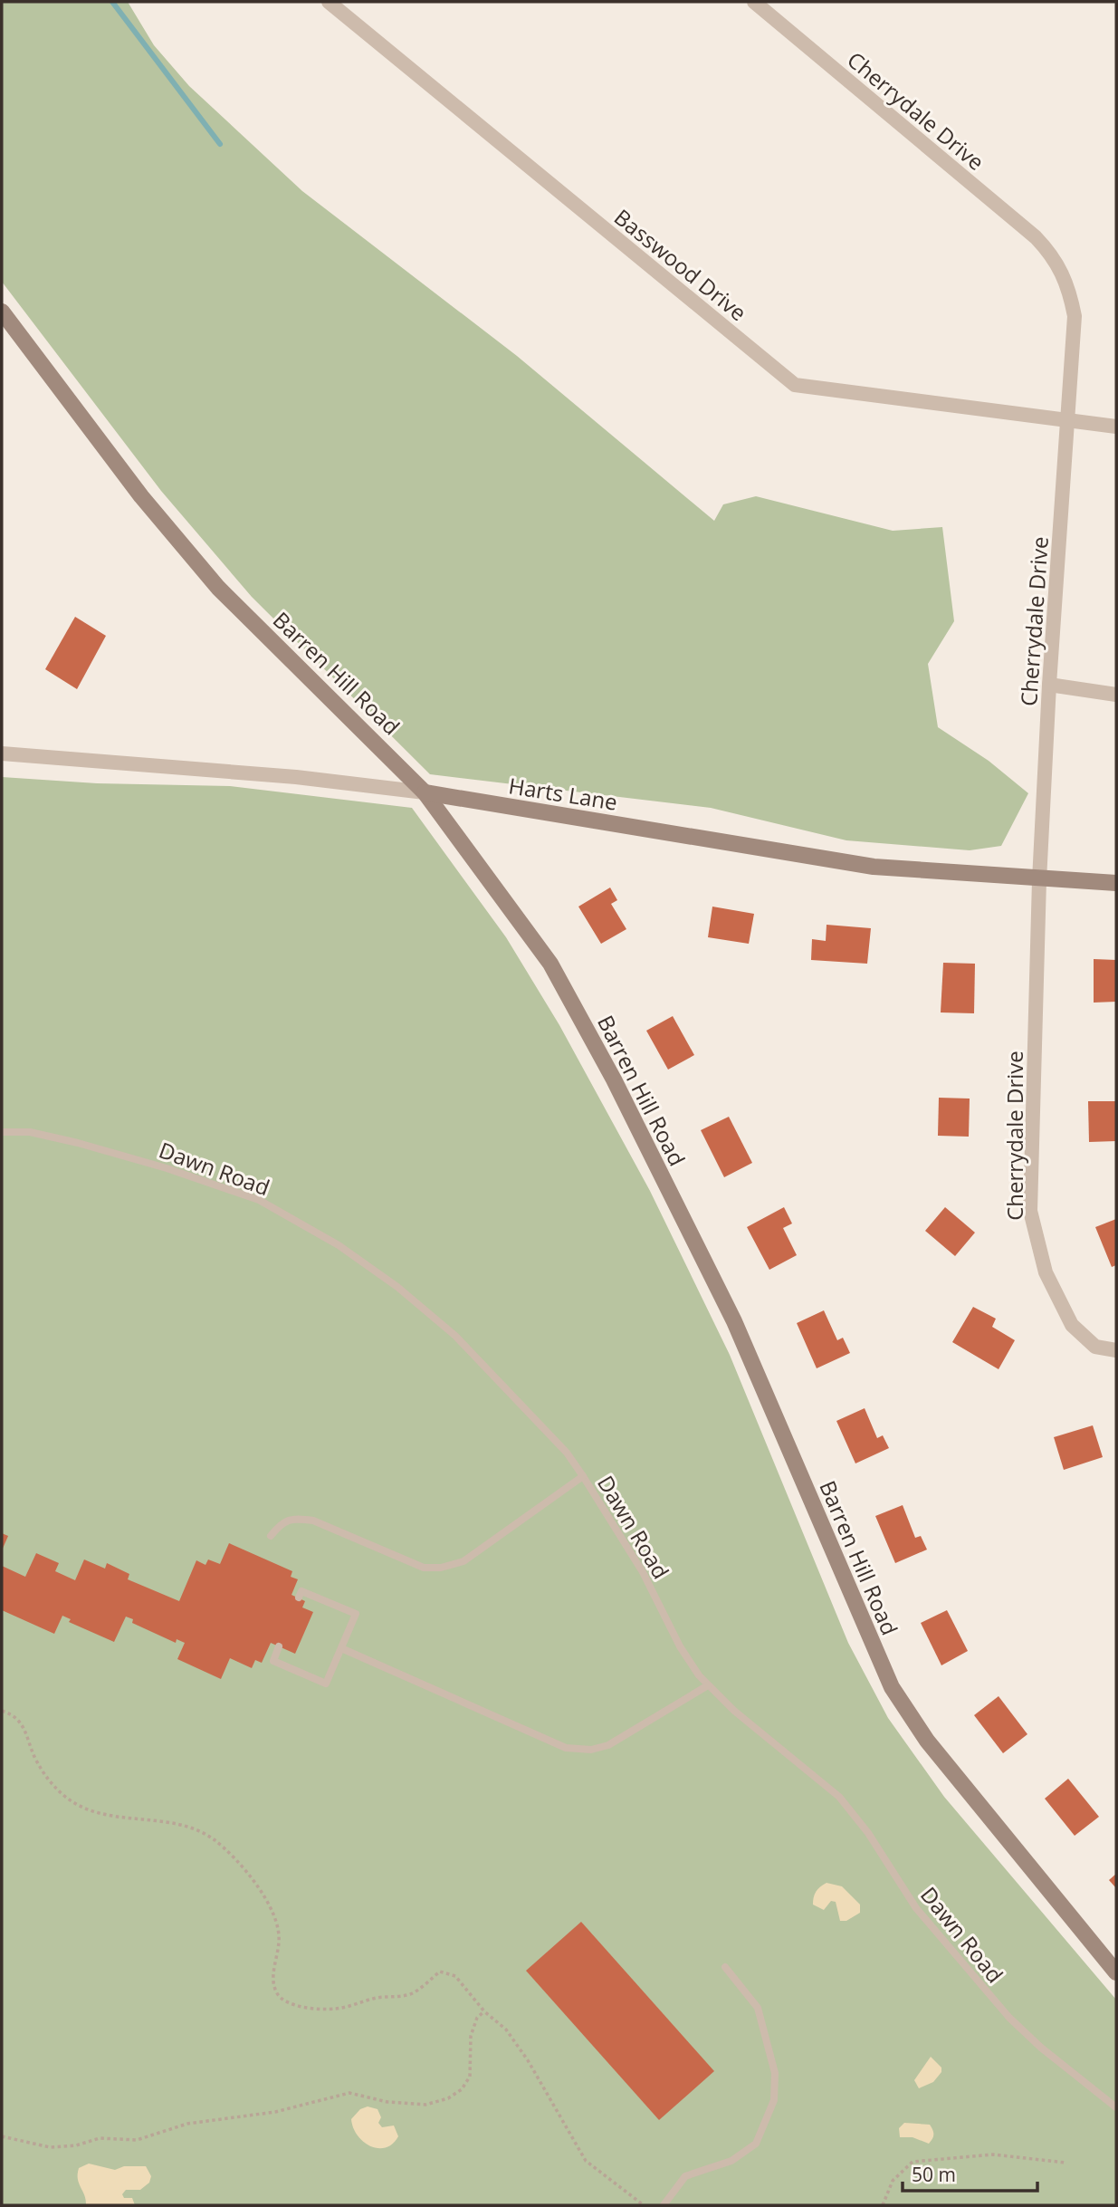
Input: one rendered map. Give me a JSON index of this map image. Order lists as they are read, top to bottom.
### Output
{
  "streets": {
    "street": [
      "Cherrydale Drive",
      "Basswood Drive",
      "Barren Hill Road",
      "Harts Lane"
    ],
    "lane": ["Dawn Road"]
  },
  "crossings": [
    ["Cherrydale Drive", "Basswood Drive"],
    ["Cherrydale Drive", "Harts Lane"],
    ["Barren Hill Road", "Harts Lane"]
  ],
  "scale_bar": "50 m"
}
